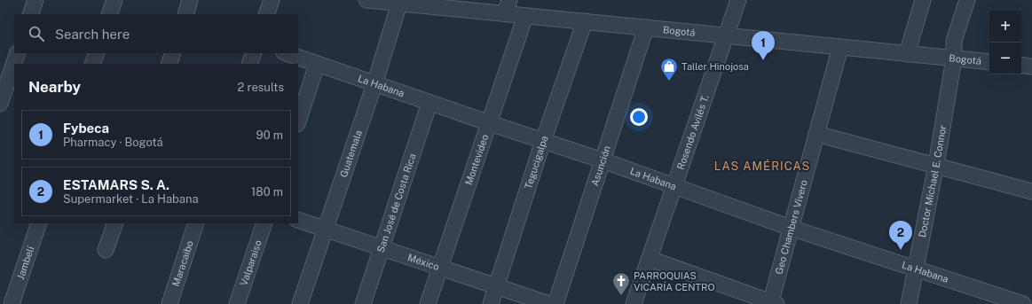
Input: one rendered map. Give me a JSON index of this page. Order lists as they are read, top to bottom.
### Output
{
  "streets": {
    "street": [
      "Bogotá",
      "La Habana",
      "Rosendo Avilés T.",
      "Guatemala",
      "Montevideo",
      "Tegucigalpa",
      "Asunción",
      "Doctor Michael E. Connor",
      "San José de Costa Rica",
      "Geo Chambers Vivero",
      "México",
      "Jambelí",
      "Maracaibo",
      "Valparaiso"
    ]
  },
  "crossings": [
    ["Bogotá", "Rosendo Avilés T."],
    ["Bogotá", "Guatemala"],
    ["Bogotá", "Montevideo"],
    ["Bogotá", "Tegucigalpa"],
    ["Bogotá", "Asunción"],
    ["Bogotá", "Doctor Michael E. Connor"],
    ["Bogotá", "Geo Chambers Vivero"],
    ["La Habana", "Rosendo Avilés T."],
    ["La Habana", "Guatemala"],
    ["La Habana", "Montevideo"],
    ["La Habana", "Tegucigalpa"],
    ["La Habana", "Asunción"],
    ["La Habana", "Doctor Michael E. Connor"],
    ["La Habana", "San José de Costa Rica"],
    ["La Habana", "Geo Chambers Vivero"],
    ["Guatemala", "México"],
    ["Montevideo", "México"],
    ["Tegucigalpa", "México"],
    ["San José de Costa Rica", "México"]
  ],
  "districts": ["LAS AMÉRICAS"],
  "places": {
    "shop": ["Taller Hinojosa"],
    "church": ["PARROQUIAS VICARÍA CENTRO"]
  },
  "page": {
    "map_buttons": ["+", "−"],
    "search": "Search here",
    "pins": ["1", "2"],
    "heading": ["Nearby", "2 results"],
    "list": [
      {
        "mark": "1",
        "name": "Fybeca",
        "note": "Pharmacy · Bogotá",
        "value": "90 m"
      },
      {
        "mark": "2",
        "name": "ESTAMARS S. A.",
        "note": "Supermarket · La Habana",
        "value": "180 m"
      }
    ]
  }
}
